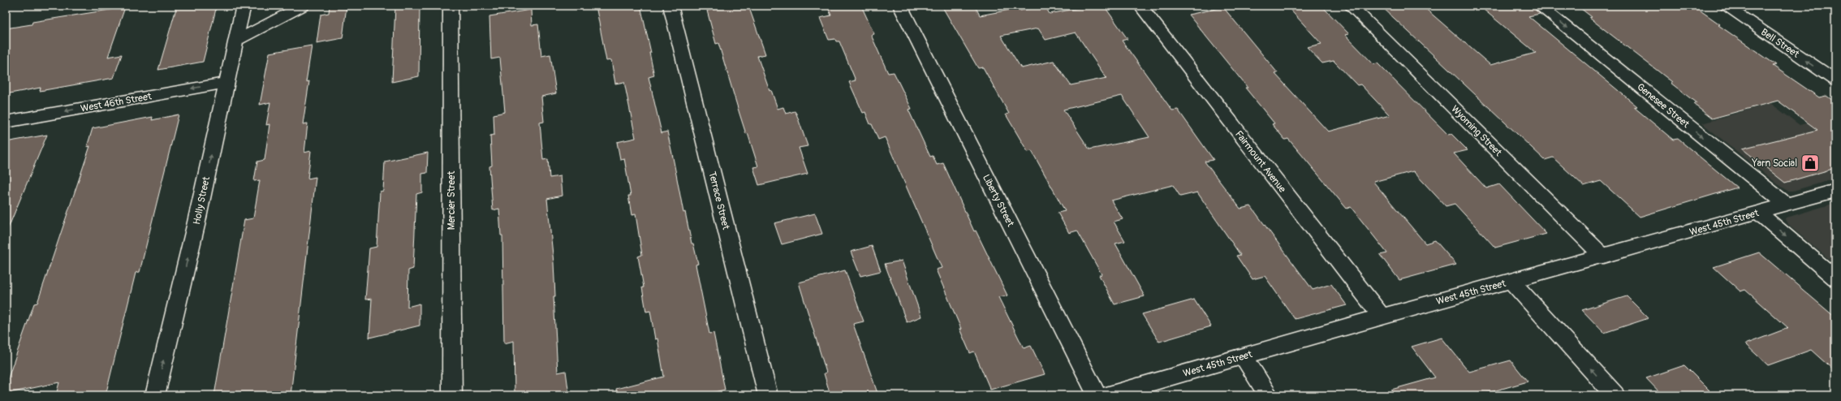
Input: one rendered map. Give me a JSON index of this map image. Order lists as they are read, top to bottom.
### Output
{
  "streets": {
    "street": [
      "Bell Street",
      "West 46th Street",
      "Genesee Street",
      "Wyoming Street",
      "Fairmount Avenue",
      "Holly Street",
      "Mercier Street",
      "Terrace Street",
      "Liberty Street",
      "West 45th Street"
    ]
  },
  "crossings": [
    ["West 46th Street", "Holly Street"],
    ["Genesee Street", "West 45th Street"],
    ["Wyoming Street", "West 45th Street"],
    ["Fairmount Avenue", "West 45th Street"]
  ],
  "one_way": [
    "Bell Street",
    "West 46th Street",
    "Genesee Street",
    "Holly Street"
  ],
  "places": {
    "shop": ["Yarn Social"]
  }
}
